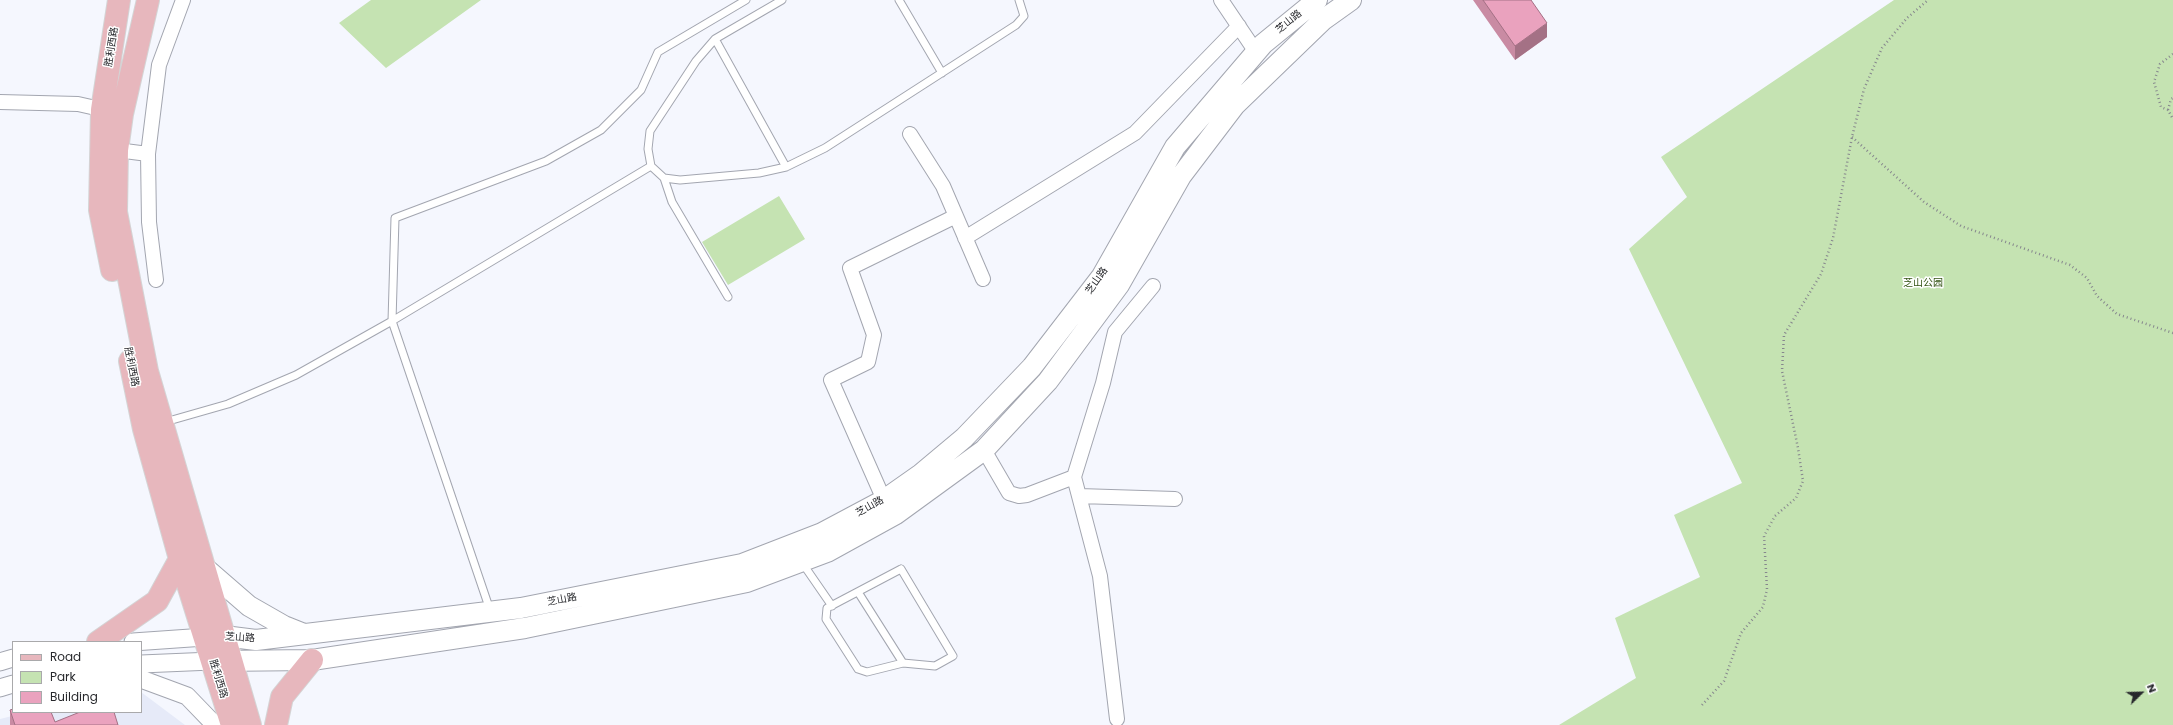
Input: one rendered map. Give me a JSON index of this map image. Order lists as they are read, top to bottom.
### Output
{
  "streets": {
    "main road": ["芝山路", "胜利西路"]
  },
  "crossings": [
    ["芝山路", "胜利西路"]
  ],
  "parks": ["芝山公园"],
  "legend": ["Road", "Park", "Building"],
  "north": "top right"
}
